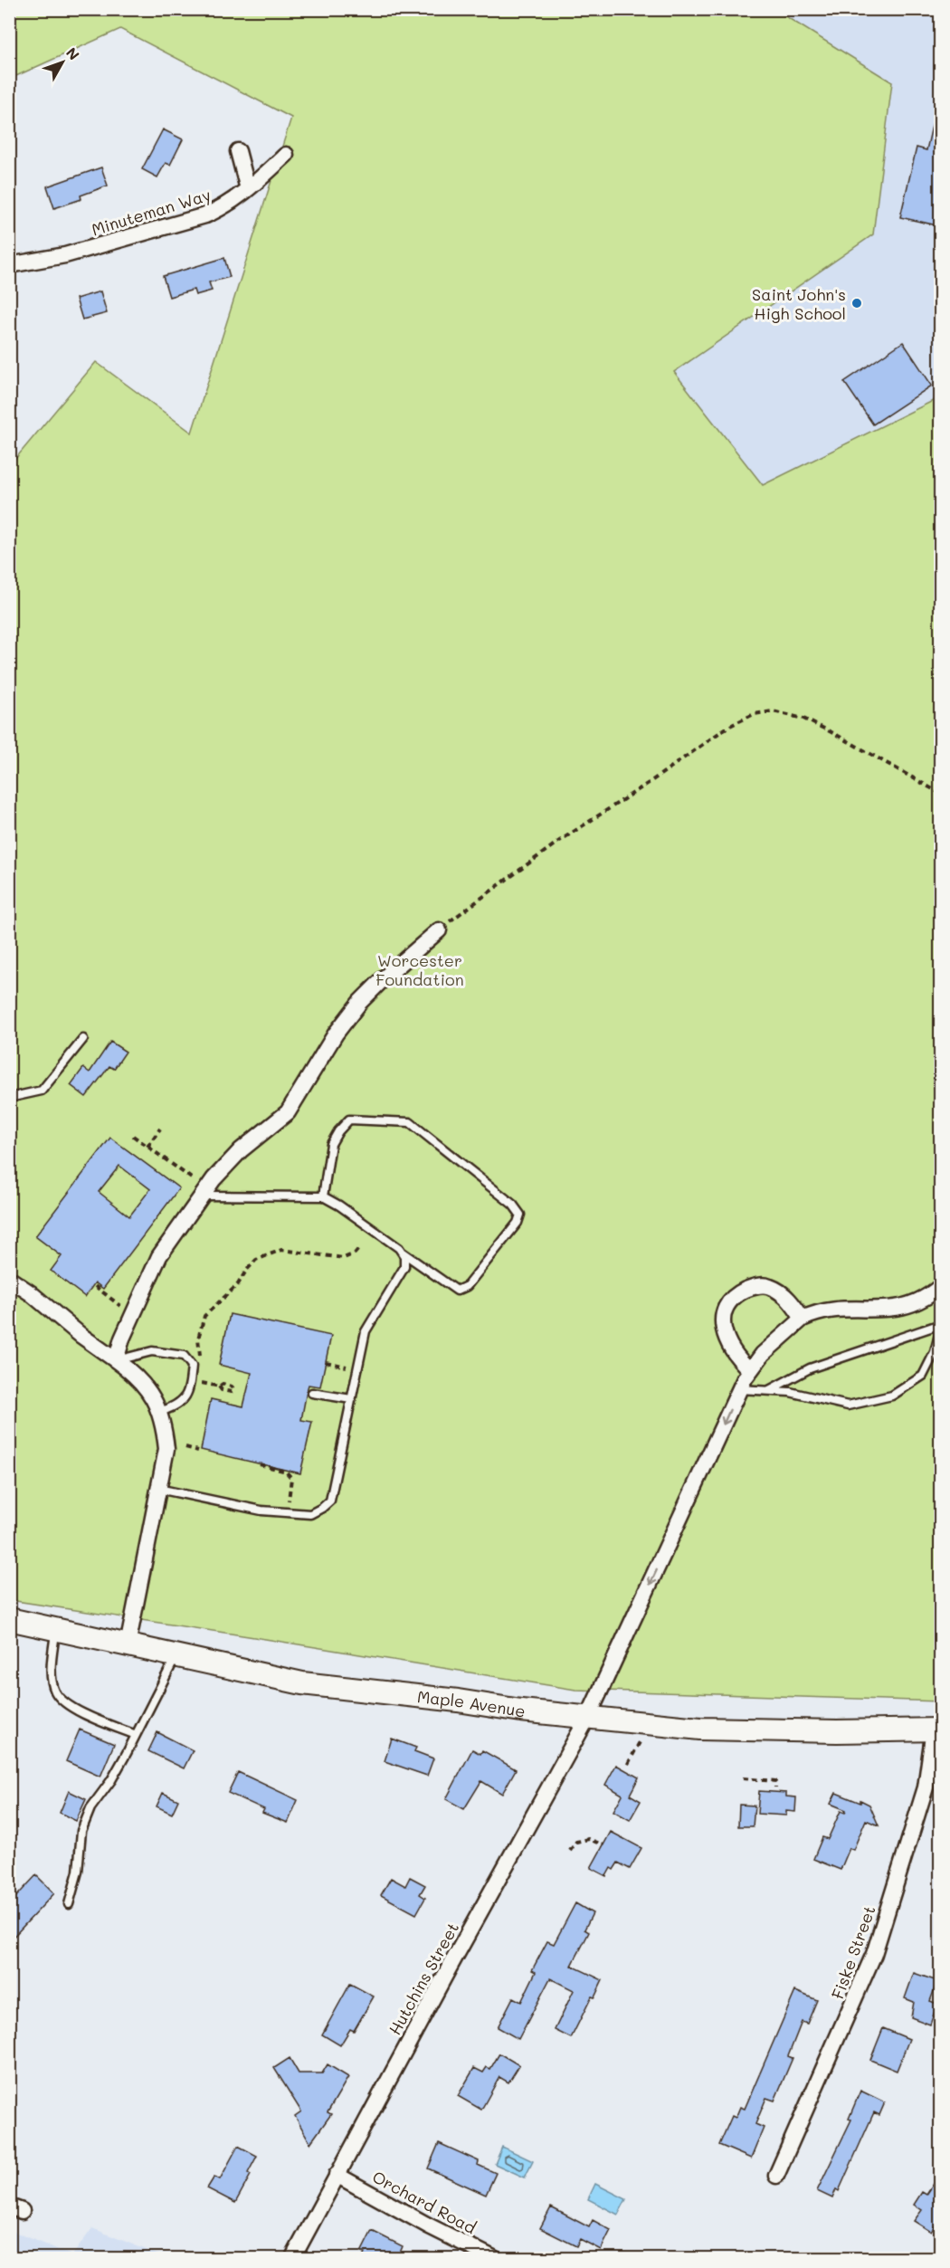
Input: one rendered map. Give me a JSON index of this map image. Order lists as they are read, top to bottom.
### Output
{
  "streets": {
    "main road": ["Maple Avenue"],
    "street": [
      "Minuteman Way",
      "Fiske Street",
      "Hutchins Street",
      "Orchard Road"
    ]
  },
  "crossings": [
    ["Maple Avenue", "Fiske Street"],
    ["Maple Avenue", "Hutchins Street"],
    ["Hutchins Street", "Orchard Road"]
  ],
  "parks": ["Worcester Foundation"],
  "places": ["Saint John's High School"],
  "north": "top right"
}
